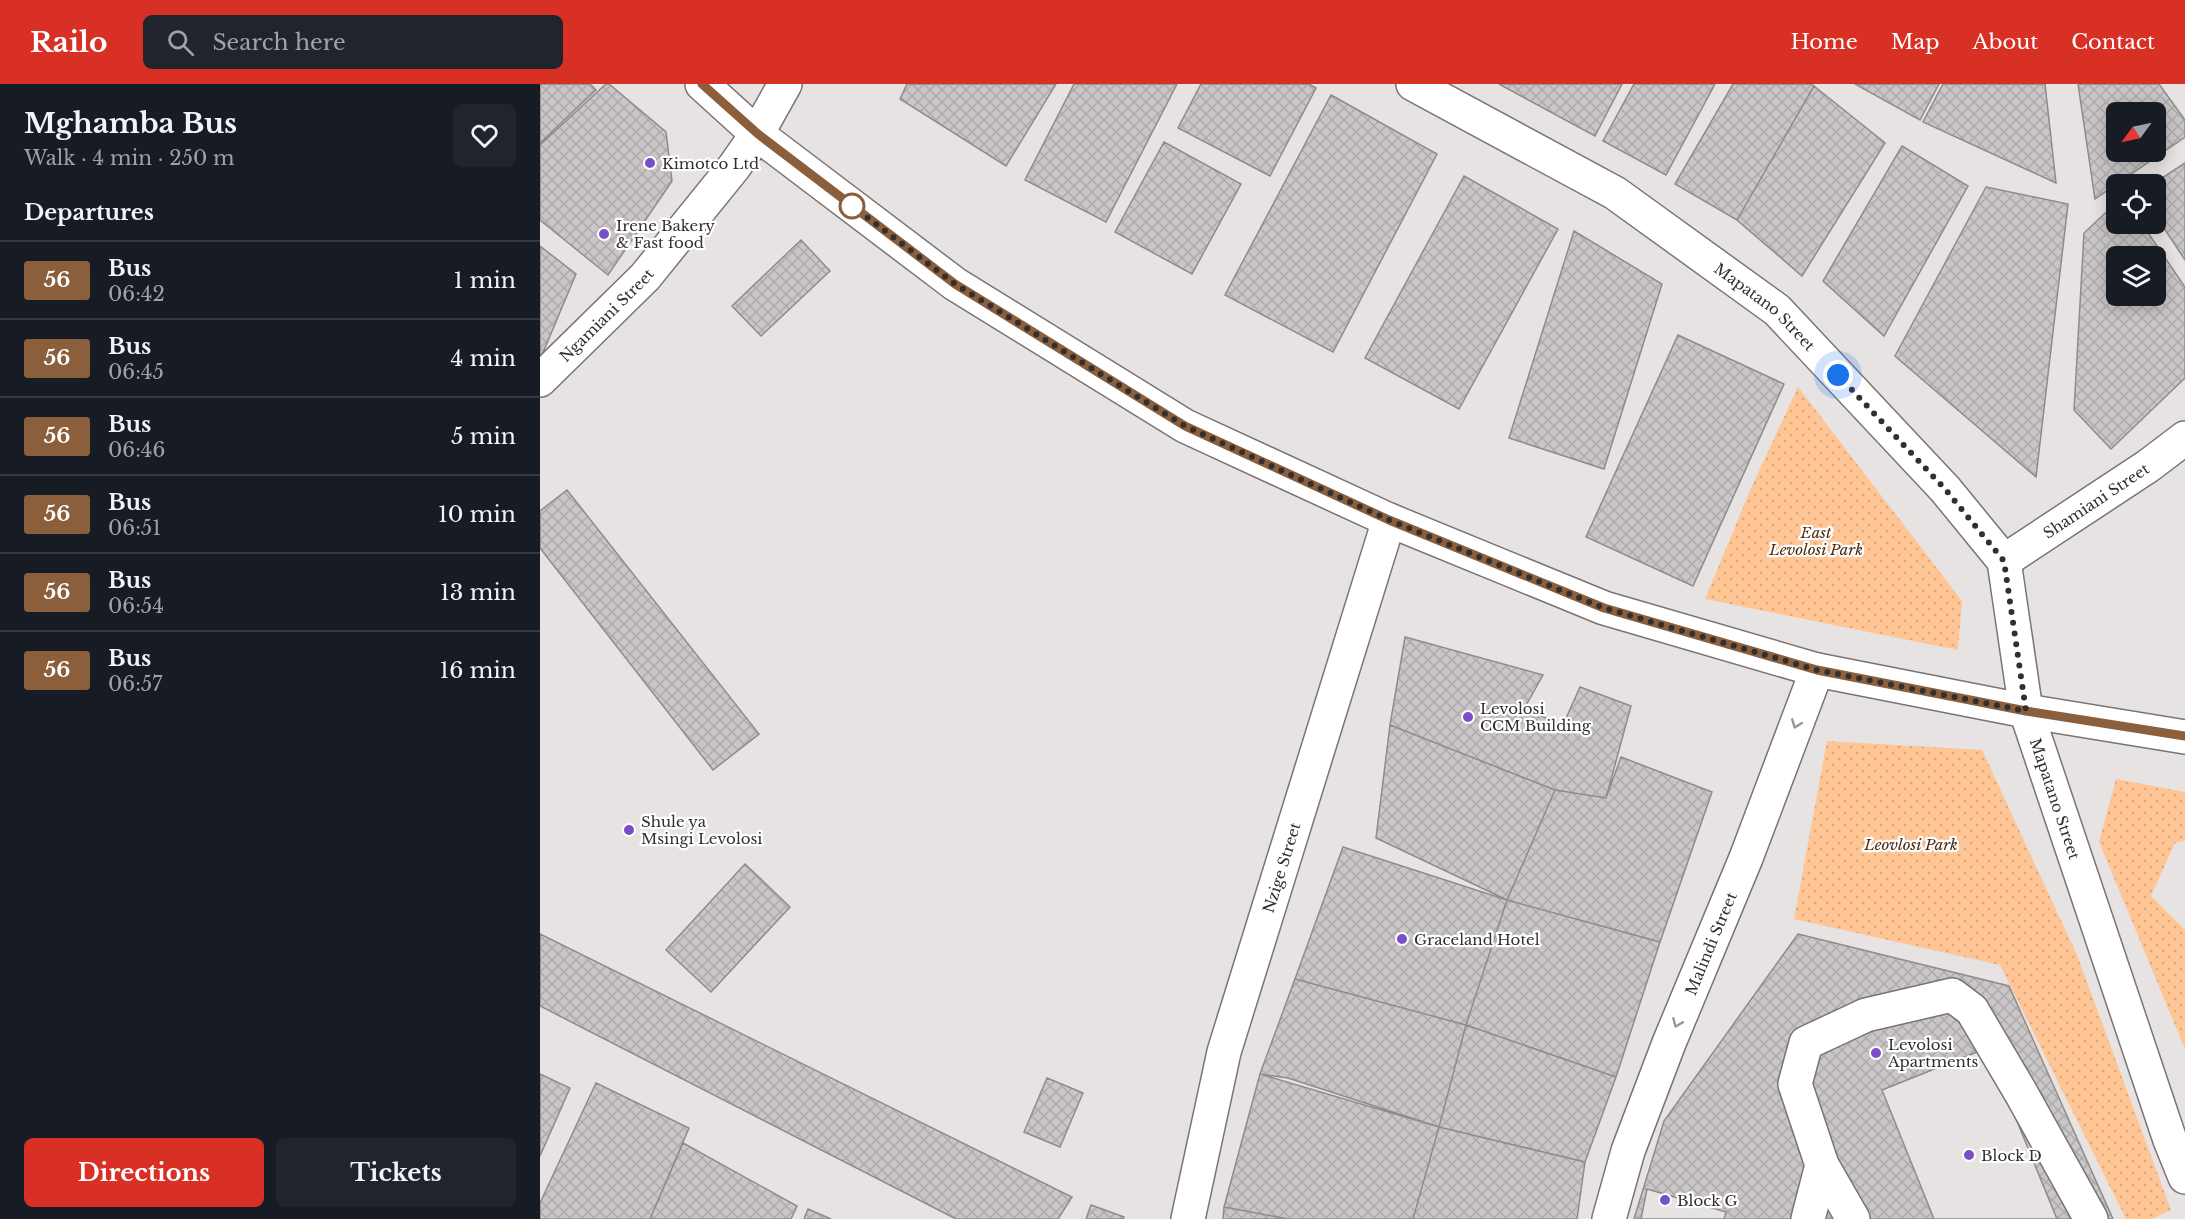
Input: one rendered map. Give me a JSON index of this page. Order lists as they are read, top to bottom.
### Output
{
  "streets": {
    "street": [
      "Mapatano Street",
      "Ngamiani Street",
      "Shamiani Street",
      "Nzige Street",
      "Malindi Street"
    ]
  },
  "crossings": [
    ["Mapatano Street", "Shamiani Street"]
  ],
  "one_way": ["Malindi Street"],
  "parks": ["East Levolosi Park", "Leovlosi Park"],
  "places": [
    "Kimotco Ltd",
    "Irene Bakery & Fast food",
    "Levolosi CCM Building",
    "Shule ya Msingi Levolosi",
    "Graceland Hotel",
    "Levolosi Apartments",
    "Block D",
    "Block G"
  ],
  "lines": ["bus line 56"],
  "north": "bottom left",
  "page": {
    "header": "Railo",
    "search": "Search here",
    "nav": [
      "Home",
      "Map",
      "About",
      "Contact"
    ],
    "heading": [
      ["Mghamba Bus", "Walk · 4 min · 250 m"],
      "Departures"
    ],
    "list": [
      {
        "mark": "56",
        "name": "Bus",
        "note": "06:42",
        "value": "1 min"
      },
      {
        "mark": "56",
        "name": "Bus",
        "note": "06:45",
        "value": "4 min"
      },
      {
        "mark": "56",
        "name": "Bus",
        "note": "06:46",
        "value": "5 min"
      },
      {
        "mark": "56",
        "name": "Bus",
        "note": "06:51",
        "value": "10 min"
      },
      {
        "mark": "56",
        "name": "Bus",
        "note": "06:54",
        "value": "13 min"
      },
      {
        "mark": "56",
        "name": "Bus",
        "note": "06:57",
        "value": "16 min"
      }
    ],
    "buttons": ["Directions", "Tickets"]
  }
}
